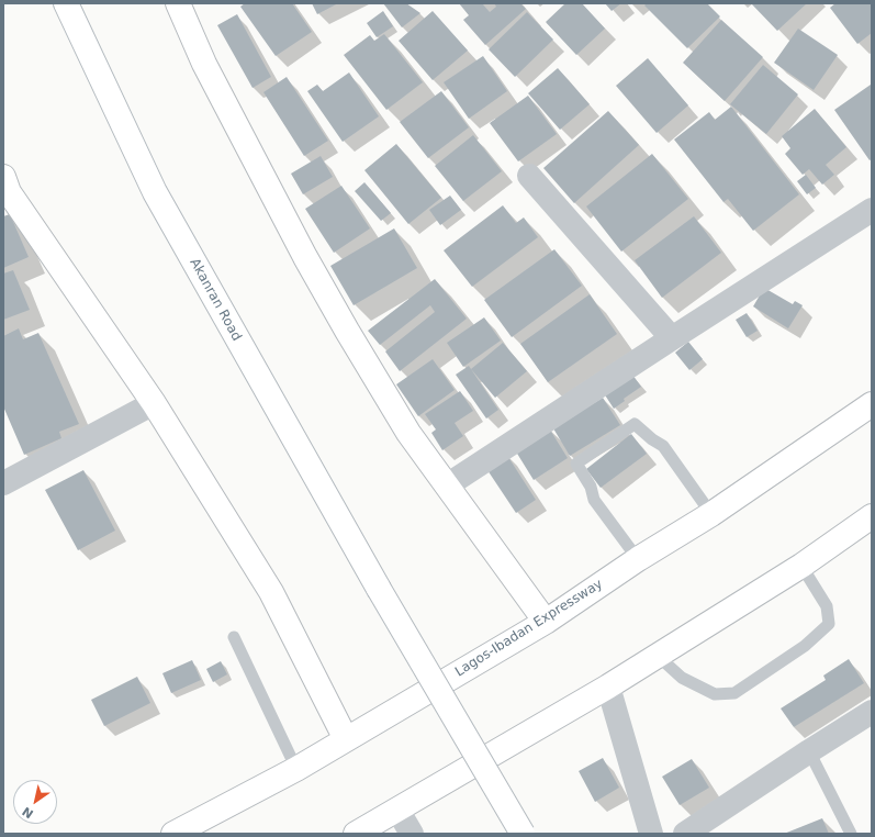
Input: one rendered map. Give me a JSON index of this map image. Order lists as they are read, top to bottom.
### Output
{
  "streets": {
    "main road": ["Akanran Road", "Lagos-Ibadan Expressway"]
  },
  "north": "bottom left"
}
